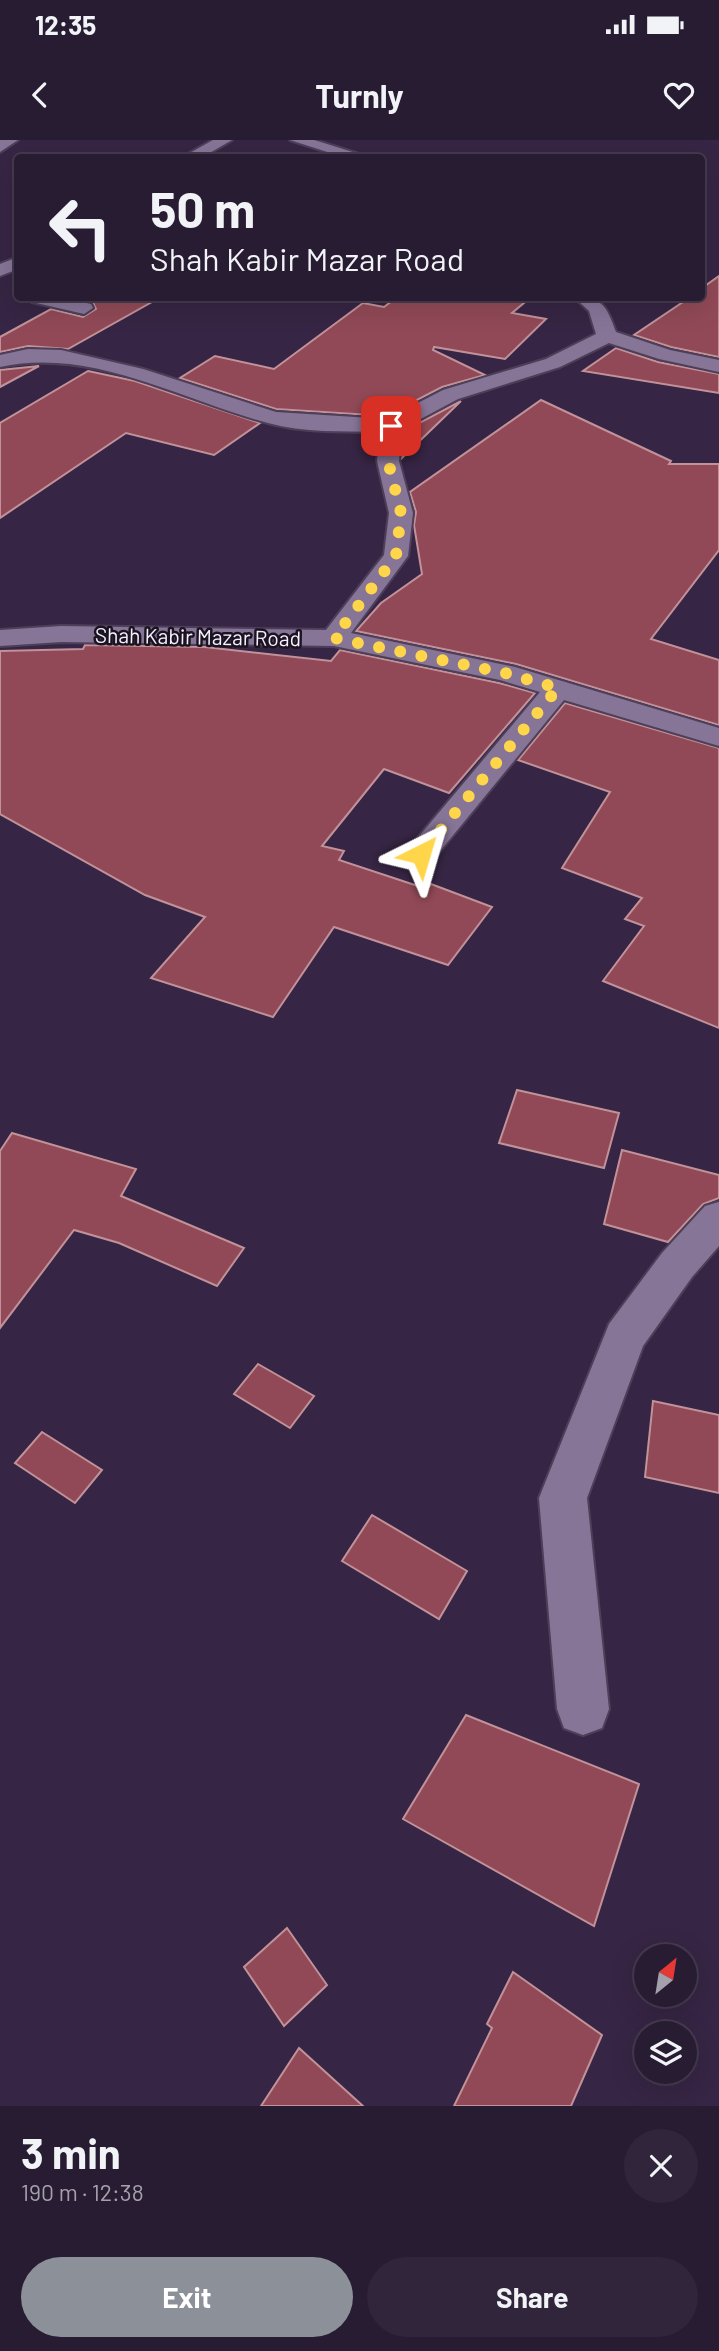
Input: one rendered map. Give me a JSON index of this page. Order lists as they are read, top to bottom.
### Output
{
  "streets": {
    "street": ["Shah Kabir Mazar Road"]
  },
  "north": "top right",
  "page": {
    "status": "12:35",
    "header": "Turnly",
    "turn": ["50 m", "Shah Kabir Mazar Road"],
    "heading": ["3 min", "190 m · 12:38"],
    "buttons": ["Exit", "Share"]
  }
}
